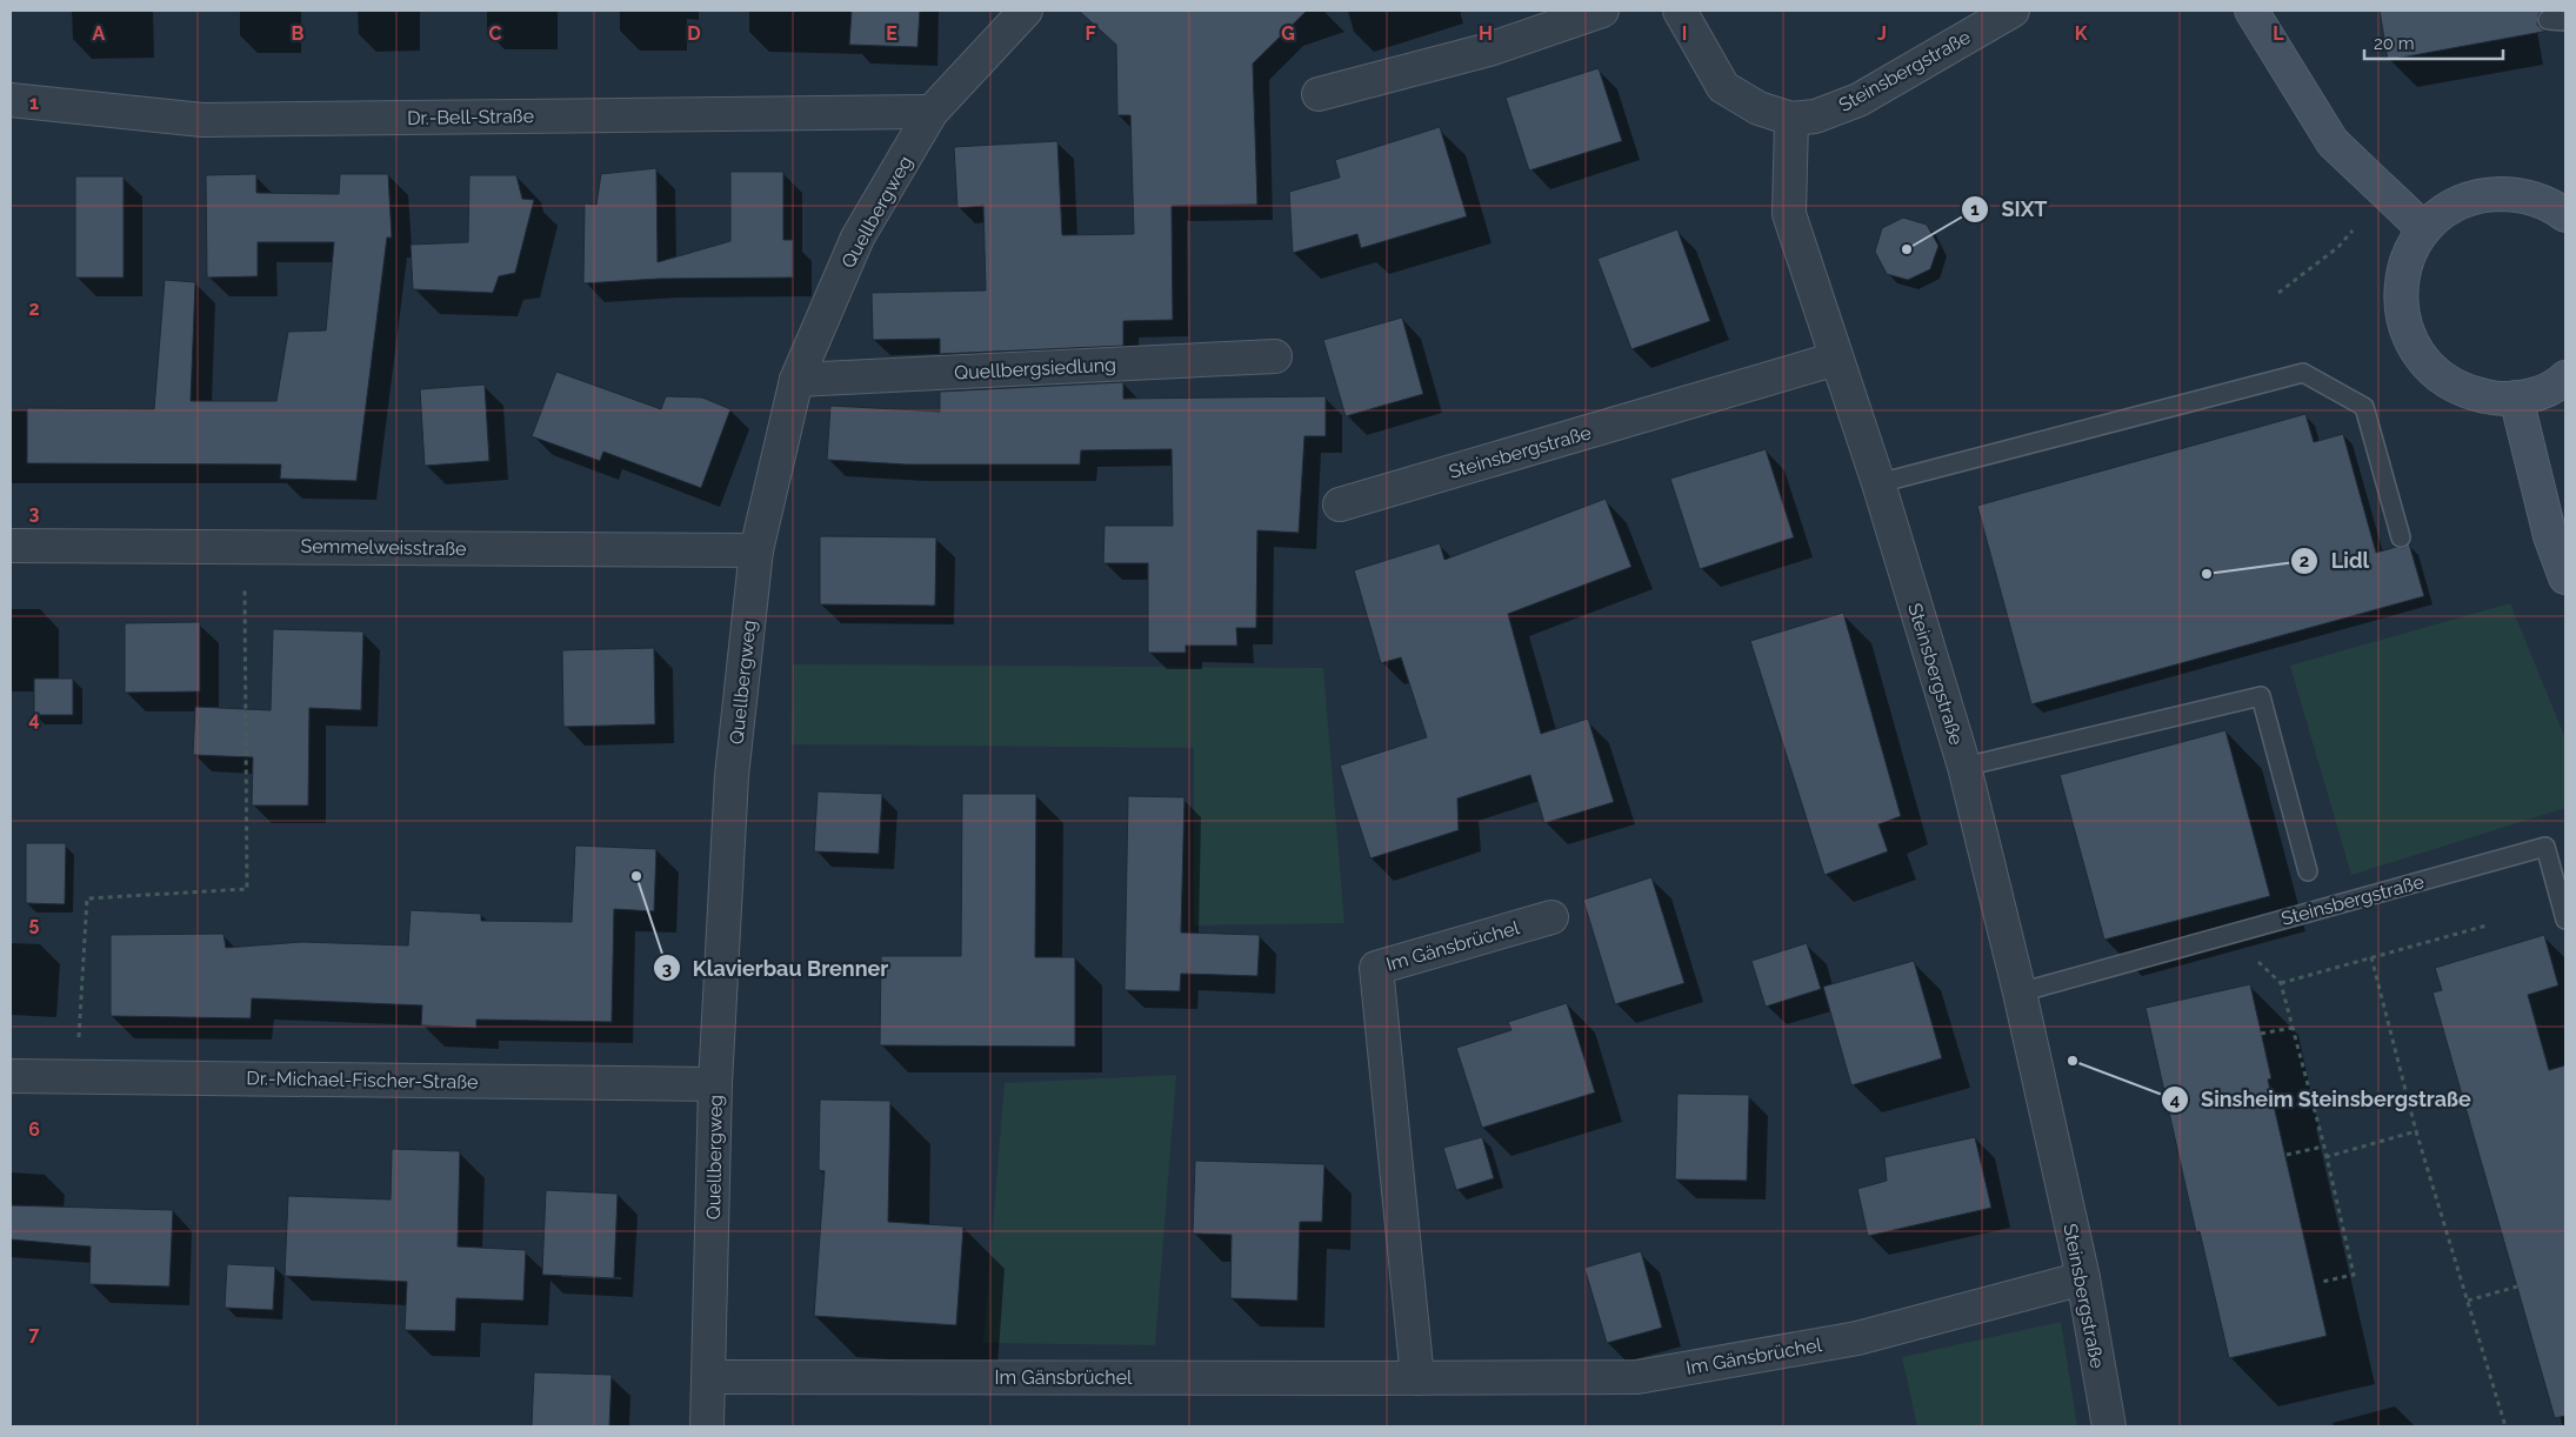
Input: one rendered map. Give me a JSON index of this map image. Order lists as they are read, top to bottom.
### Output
{
  "streets": {
    "street": [
      "Steinsbergstraße",
      "Dr.-Bell-Straße",
      "Quellbergweg",
      "Quellbergsiedlung",
      "Semmelweisstraße",
      "Im Gänsbrüchel",
      "Dr.-Michael-Fischer-Straße"
    ]
  },
  "crossings": [
    ["Steinsbergstraße", "Im Gänsbrüchel"],
    ["Dr.-Bell-Straße", "Quellbergweg"],
    ["Quellbergweg", "Quellbergsiedlung"],
    ["Quellbergweg", "Semmelweisstraße"],
    ["Quellbergweg", "Im Gänsbrüchel"],
    ["Quellbergweg", "Dr.-Michael-Fischer-Straße"]
  ],
  "places": [
    "SIXT",
    "Lidl",
    "Klavierbau Brenner",
    "Sinsheim Steinsbergstraße"
  ],
  "scale_bar": "20 m",
  "grid": {
    "columns": [
      "A",
      "B",
      "C",
      "D",
      "E",
      "F",
      "G",
      "H",
      "I",
      "J",
      "K",
      "L"
    ],
    "rows": [
      "1",
      "2",
      "3",
      "4",
      "5",
      "6",
      "7"
    ]
  }
}
